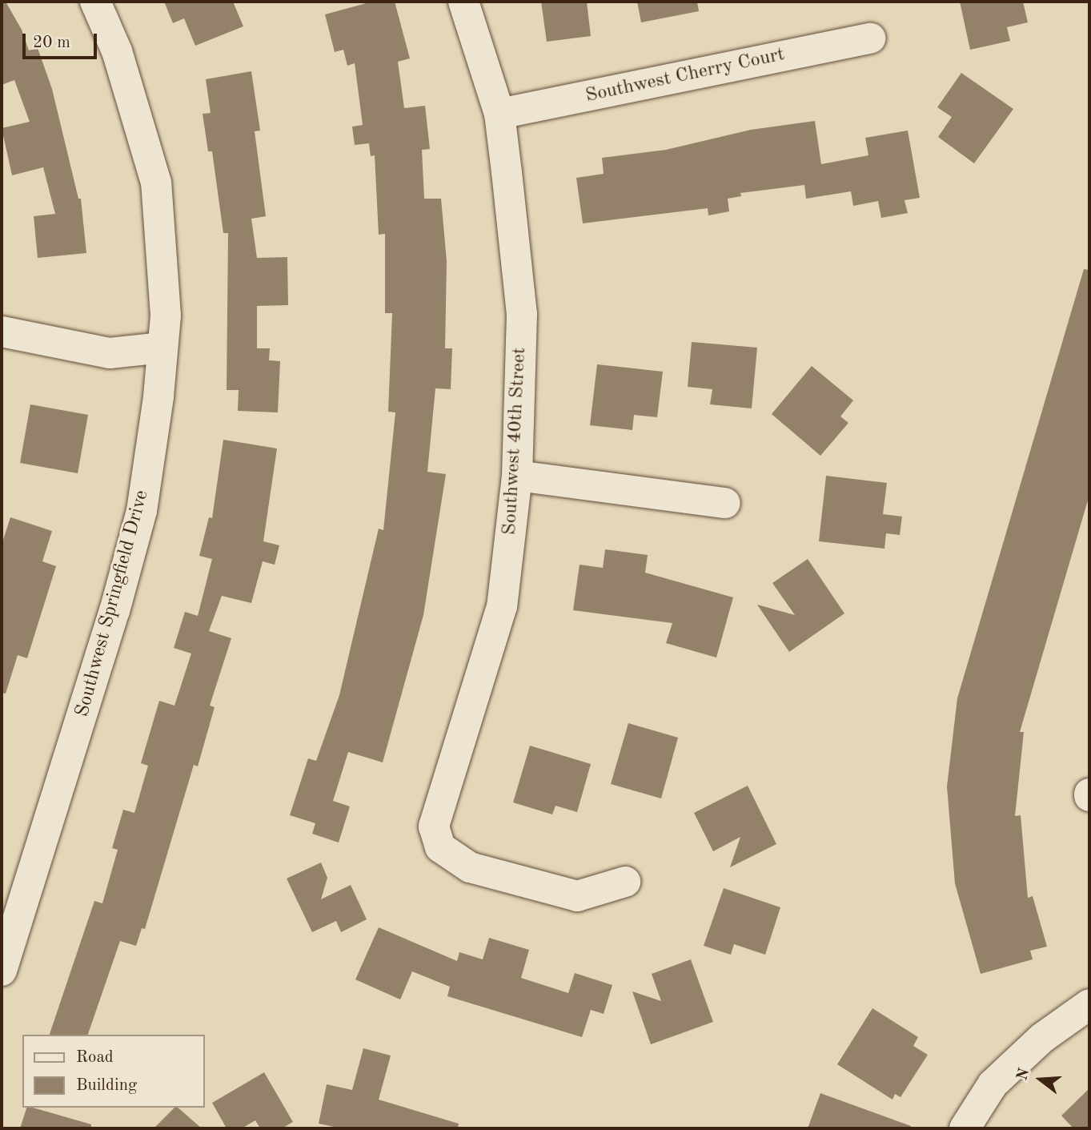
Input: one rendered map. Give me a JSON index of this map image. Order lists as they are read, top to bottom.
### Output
{
  "streets": {
    "street": ["Southwest Cherry Court", "Southwest 40th Street", "Southwest Springfield Drive"]
  },
  "crossings": [
    ["Southwest Cherry Court", "Southwest 40th Street"]
  ],
  "legend": ["Road", "Building"],
  "scale_bar": "20 m",
  "north": "left"
}
